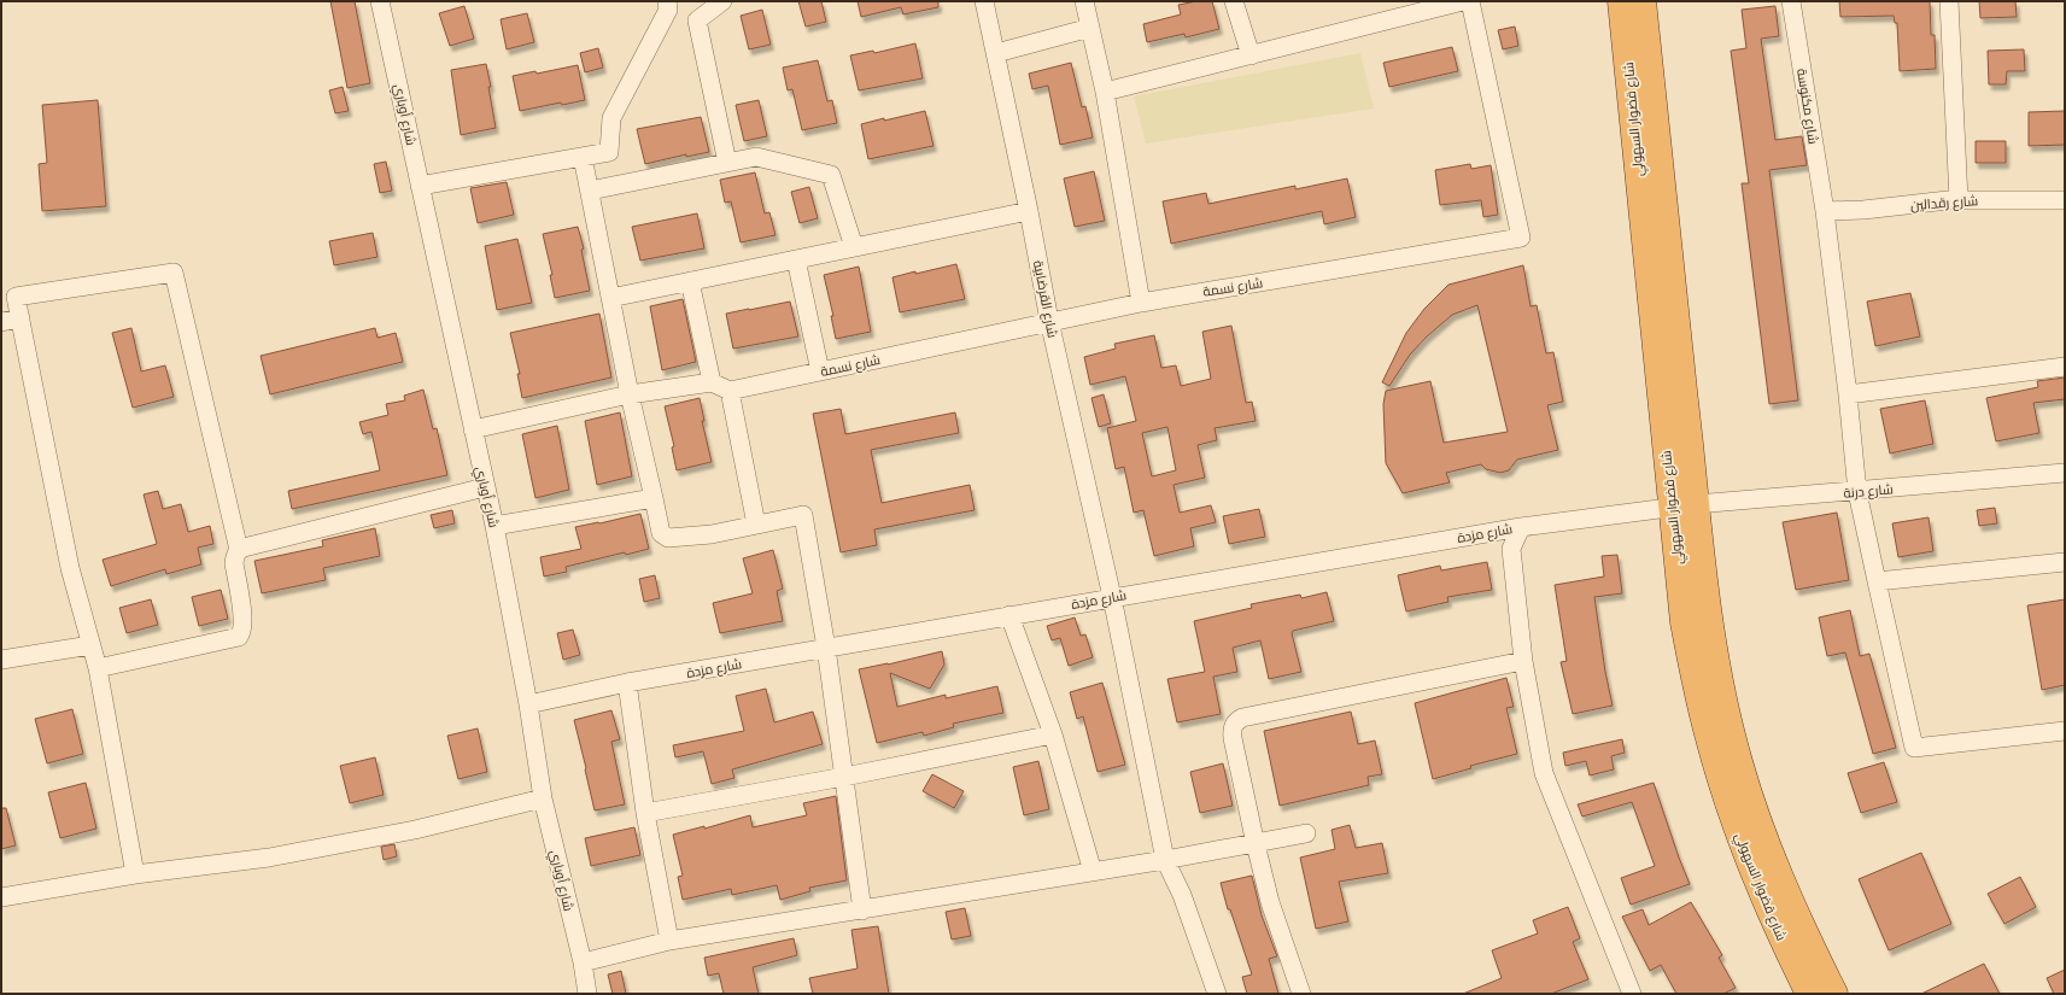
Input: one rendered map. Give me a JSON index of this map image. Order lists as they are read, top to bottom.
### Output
{
  "streets": {
    "highway": ["شارع قضوار السهولي"],
    "street": [
      "شارع مكنوسة",
      "شارع أوباري",
      "شارع رقدالين",
      "شارع نسمة",
      "شارع القرضابية",
      "شارع درنة",
      "شارع مزدة"
    ]
  },
  "crossings": [
    ["شارع مكنوسة", "شارع رقدالين"],
    ["شارع مكنوسة", "شارع درنة"],
    ["شارع أوباري", "شارع مزدة"],
    ["شارع قضوار السهولي", "شارع درنة"],
    ["شارع قضوار السهولي", "شارع مزدة"],
    ["شارع نسمة", "شارع القرضابية"],
    ["شارع القرضابية", "شارع مزدة"],
    ["شارع درنة", "شارع مزدة"]
  ]
}
